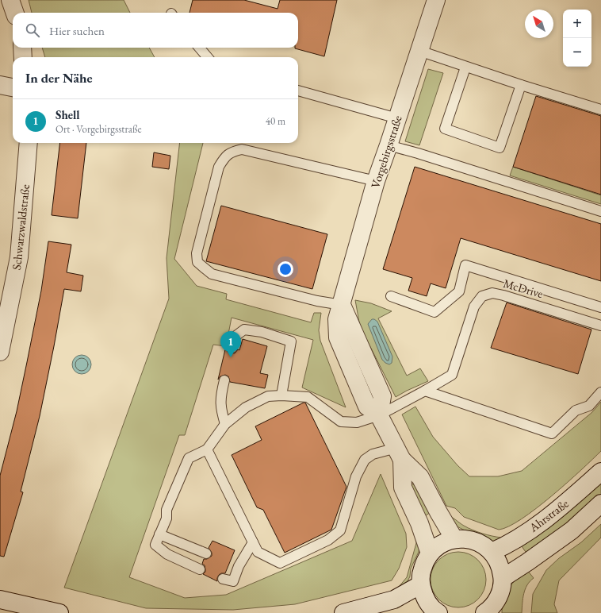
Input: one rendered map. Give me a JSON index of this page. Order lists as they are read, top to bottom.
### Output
{
  "streets": {
    "street": ["Vorgebirgsstraße", "Schwarzwaldstraße", "Ahrstraße"],
    "lane": ["McDrive"]
  },
  "north": "top left",
  "page": {
    "map_buttons": ["+", "−"],
    "search": "Hier suchen",
    "heading": "In der Nähe",
    "list": [
      {
        "mark": "1",
        "name": "Shell",
        "note": "Ort · Vorgebirgsstraße",
        "value": "40 m"
      }
    ],
    "pins": "1"
  }
}
